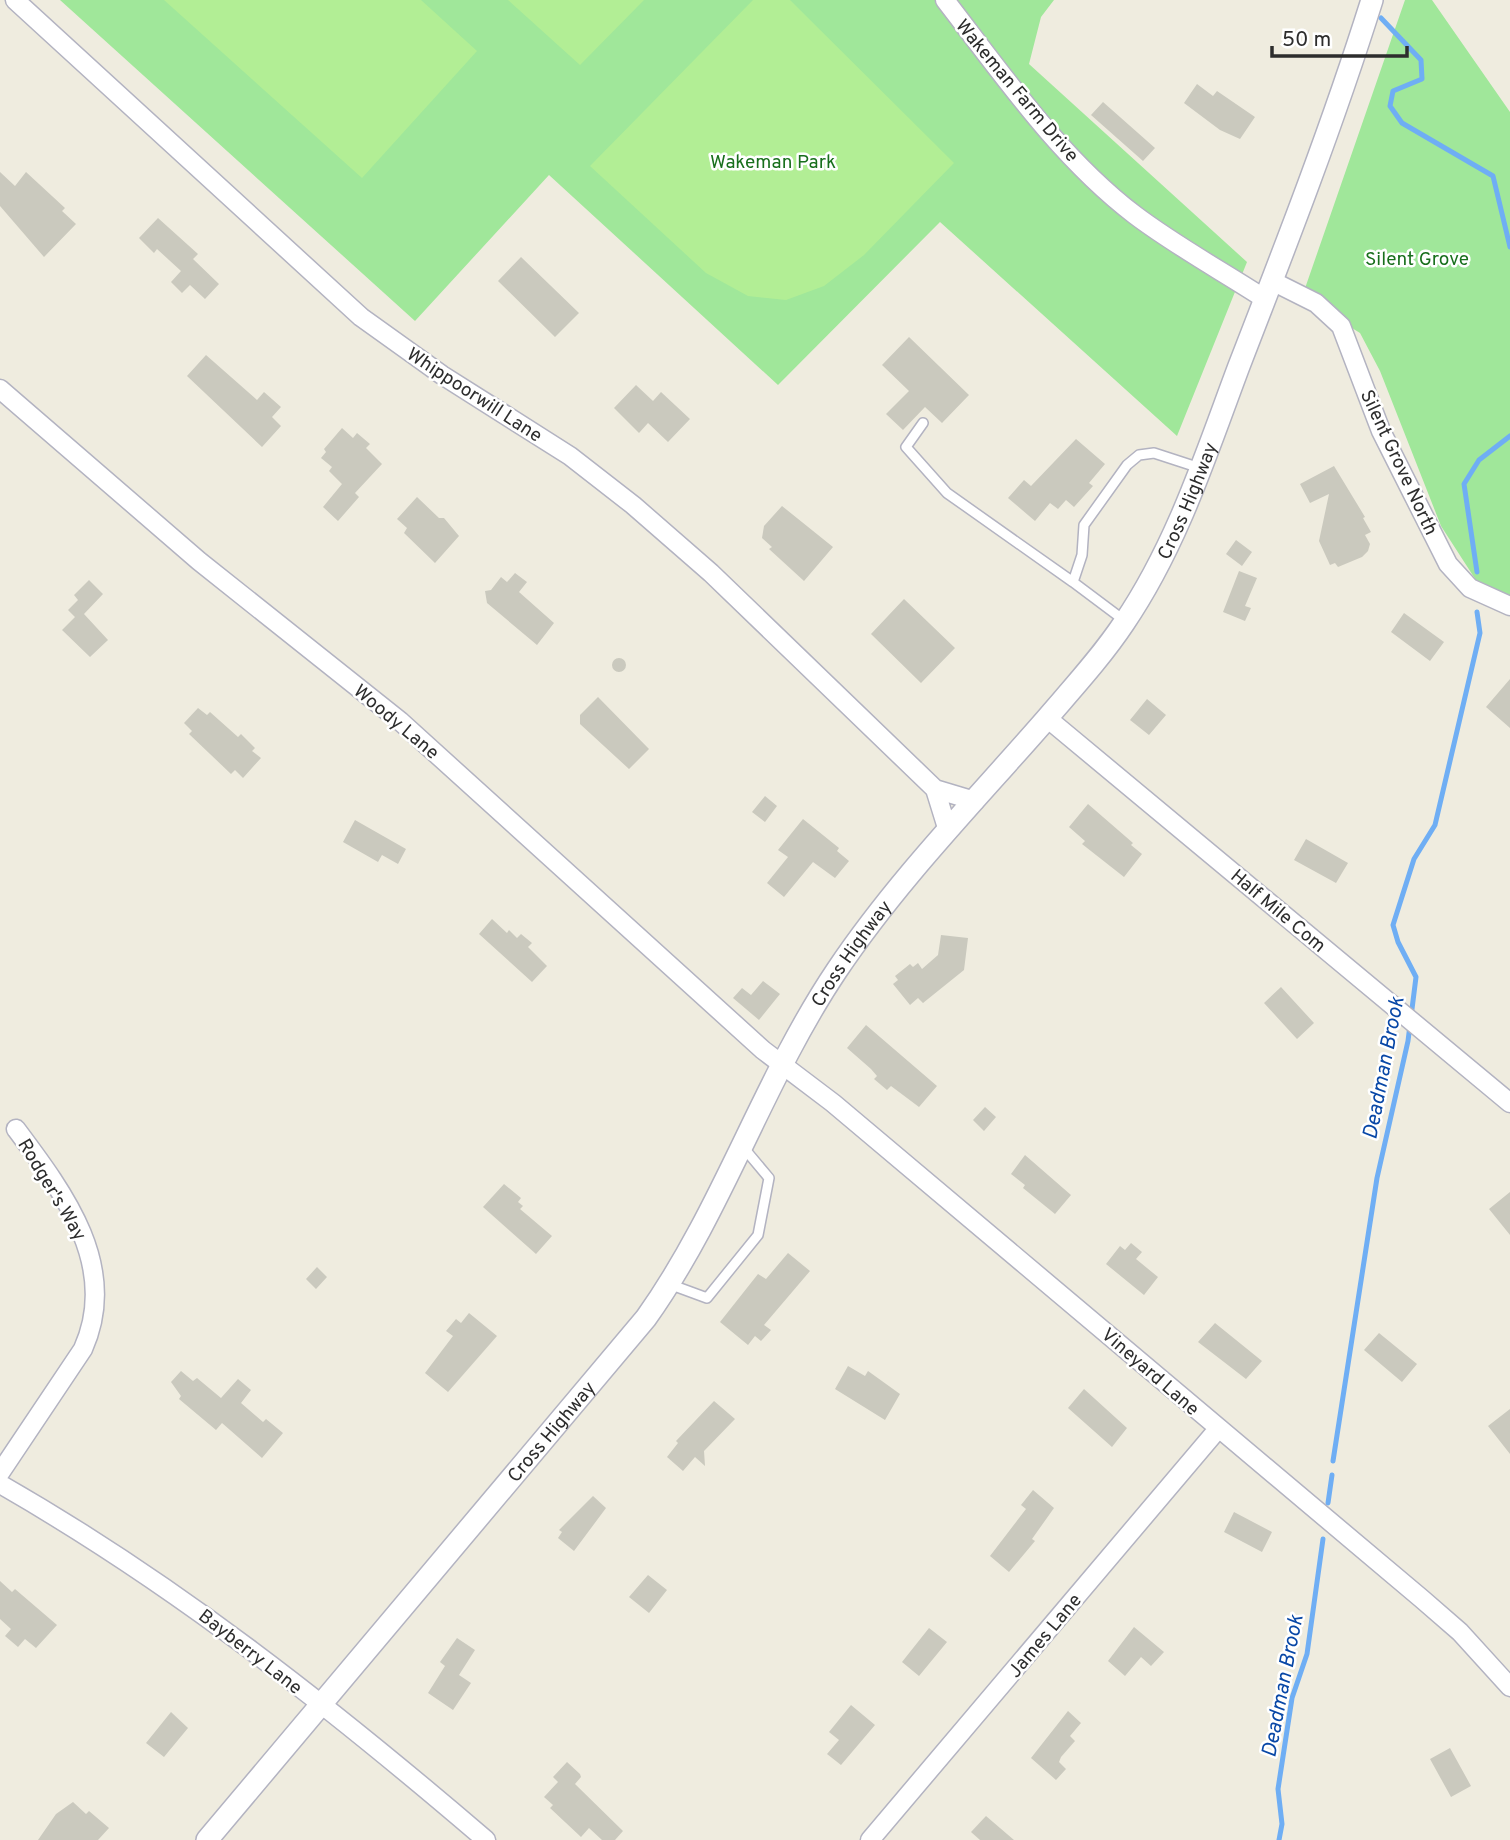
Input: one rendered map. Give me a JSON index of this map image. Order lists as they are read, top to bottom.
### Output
{
  "streets": {
    "street": [
      "Wakeman Farm Drive",
      "Whippoorwill Lane",
      "Silent Grove North",
      "Cross Highway",
      "Woody Lane",
      "Half Mile Com",
      "Rodger's Way",
      "Vineyard Lane",
      "James Lane",
      "Bayberry Lane"
    ]
  },
  "crossings": [
    ["Wakeman Farm Drive", "Silent Grove North"],
    ["Wakeman Farm Drive", "Cross Highway"],
    ["Whippoorwill Lane", "Cross Highway"],
    ["Silent Grove North", "Cross Highway"],
    ["Cross Highway", "Woody Lane"],
    ["Cross Highway", "Half Mile Com"],
    ["Cross Highway", "Vineyard Lane"],
    ["Cross Highway", "Bayberry Lane"],
    ["Woody Lane", "Vineyard Lane"],
    ["Vineyard Lane", "James Lane"]
  ],
  "water": ["Deadman Brook"],
  "parks": ["Wakeman Park", "Silent Grove"],
  "scale_bar": "50 m"
}
